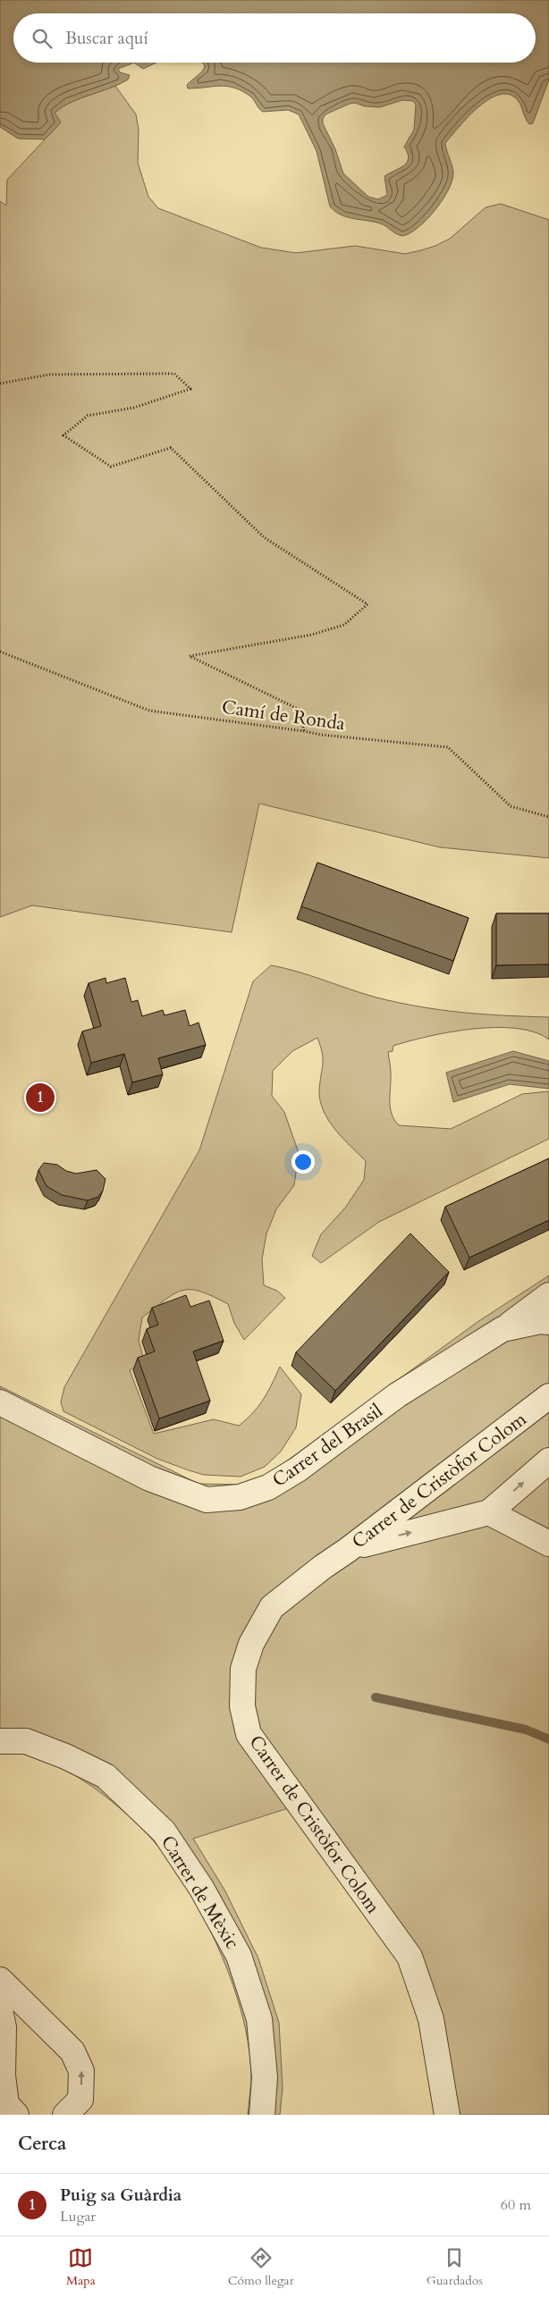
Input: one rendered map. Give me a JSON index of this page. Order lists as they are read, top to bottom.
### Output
{
  "streets": {
    "street": ["Carrer del Brasil", "Carrer de Cristòfor Colom", "Carrer de Mèxic"],
    "path": ["Camí de Ronda"]
  },
  "page": {
    "search": "Buscar aquí",
    "pins": "1",
    "heading": "Cerca",
    "list": [
      {
        "mark": "1",
        "name": "Puig sa Guàrdia",
        "note": "Lugar",
        "value": "60 m"
      }
    ],
    "nav": ["Mapa", "Cómo llegar", "Guardados"]
  }
}
